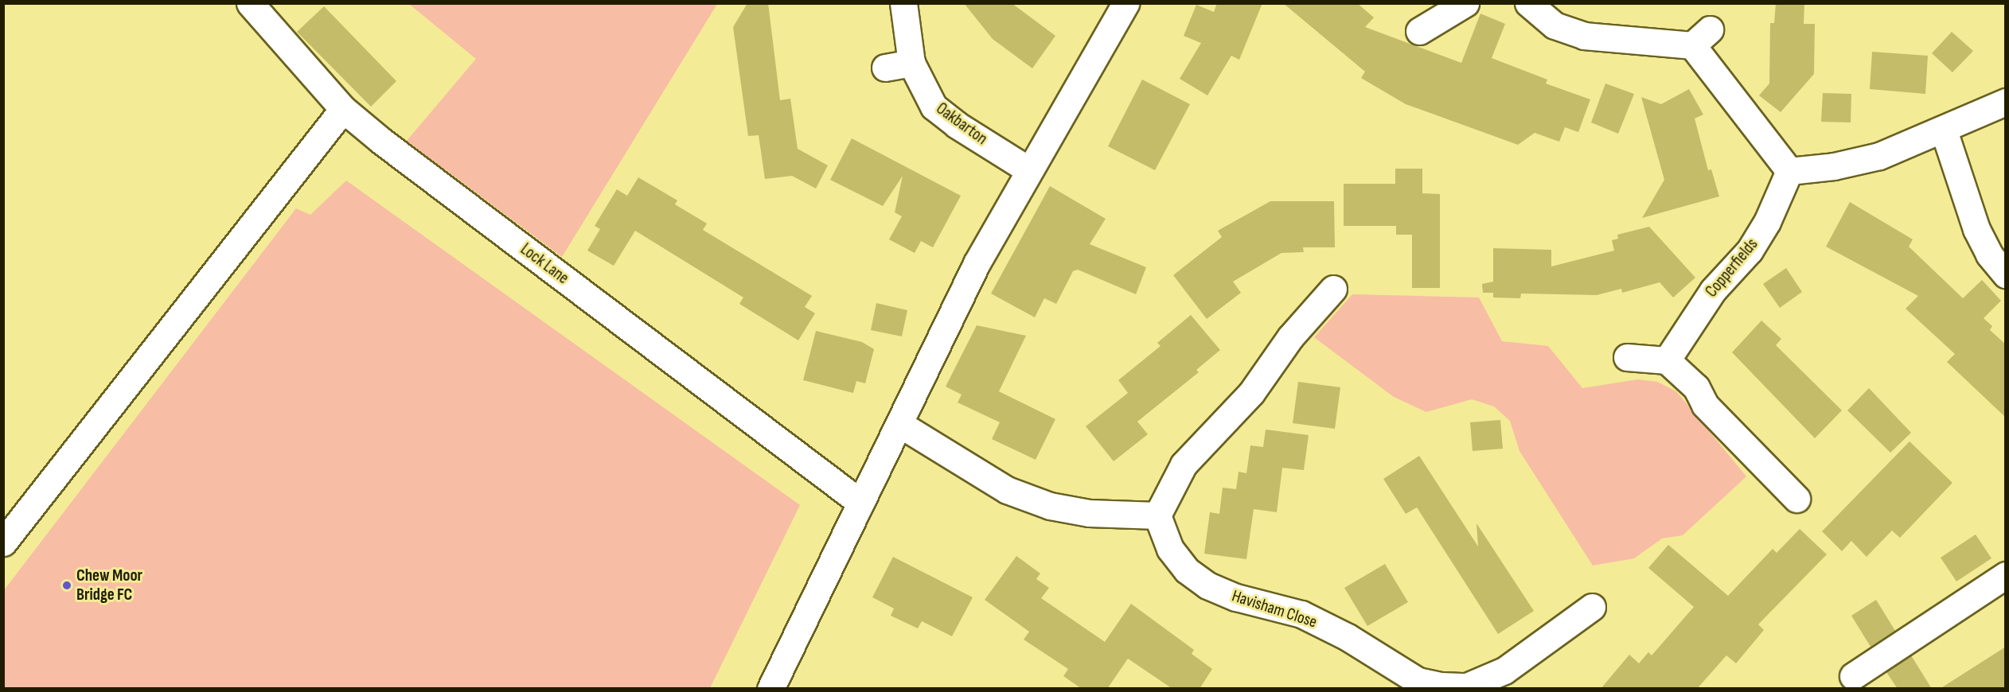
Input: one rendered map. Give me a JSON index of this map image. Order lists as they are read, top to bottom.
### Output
{
  "streets": {
    "street": [
      "Oakbarton",
      "Lock Lane",
      "Copperfields",
      "Havisham Close"
    ]
  },
  "places": ["Chew Moor Bridge FC"]
}
